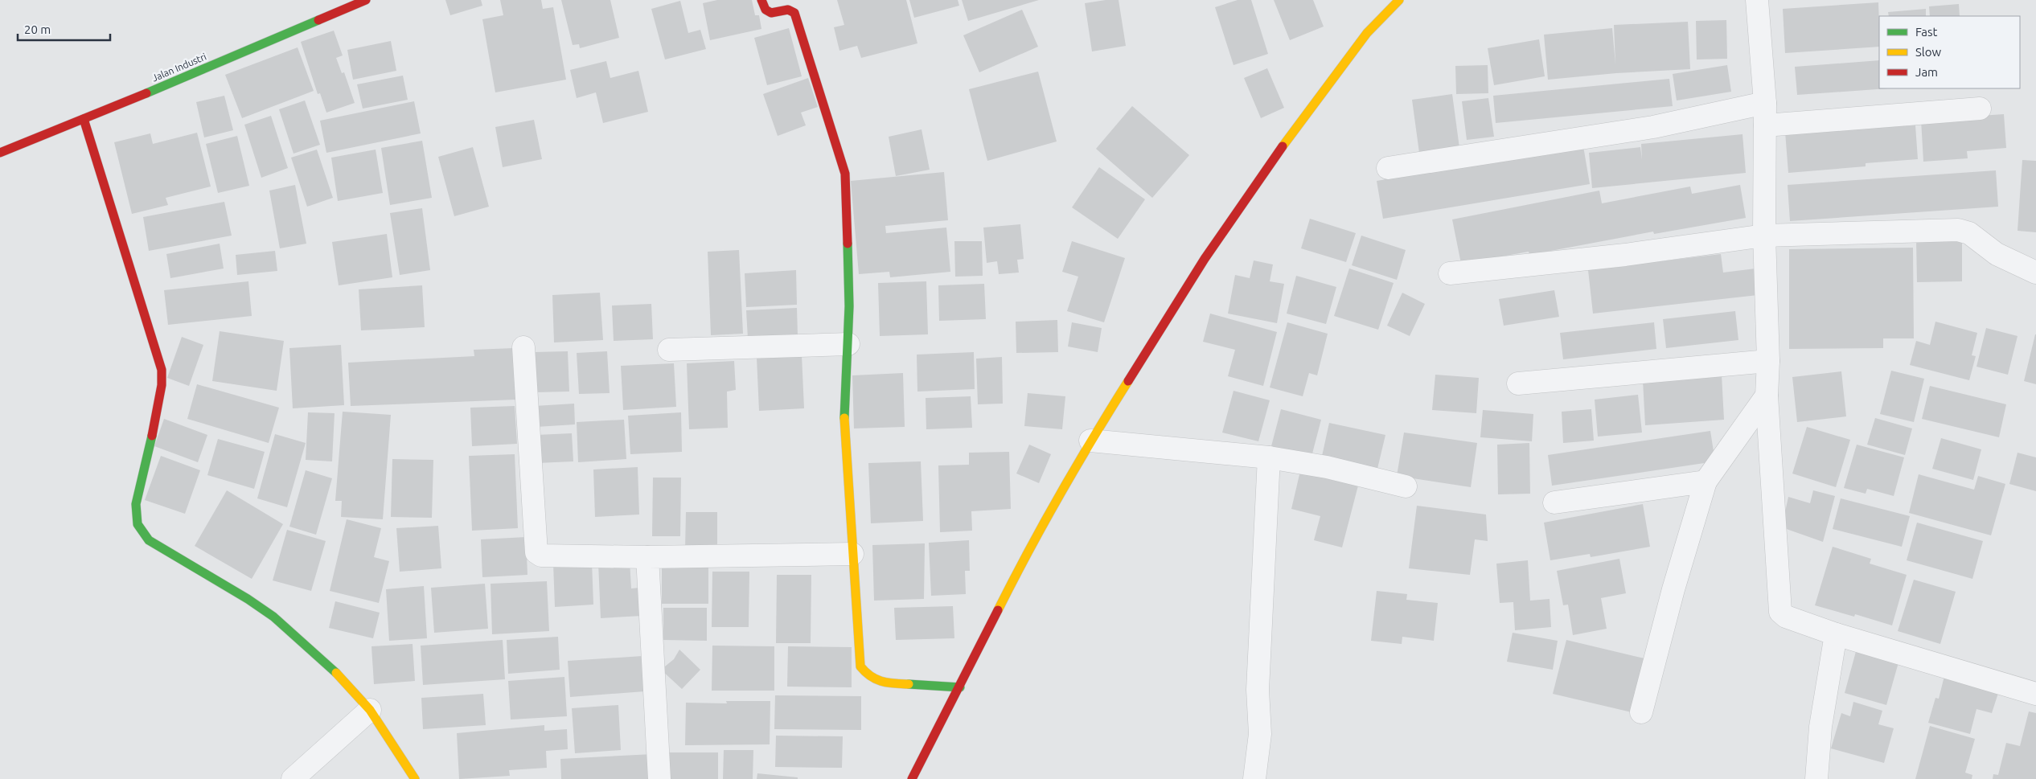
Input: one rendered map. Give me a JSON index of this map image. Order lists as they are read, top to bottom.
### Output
{
  "streets": {
    "street": ["Jalan Industri"]
  },
  "legend": ["Fast", "Slow", "Jam"],
  "scale_bar": "20 m"
}
